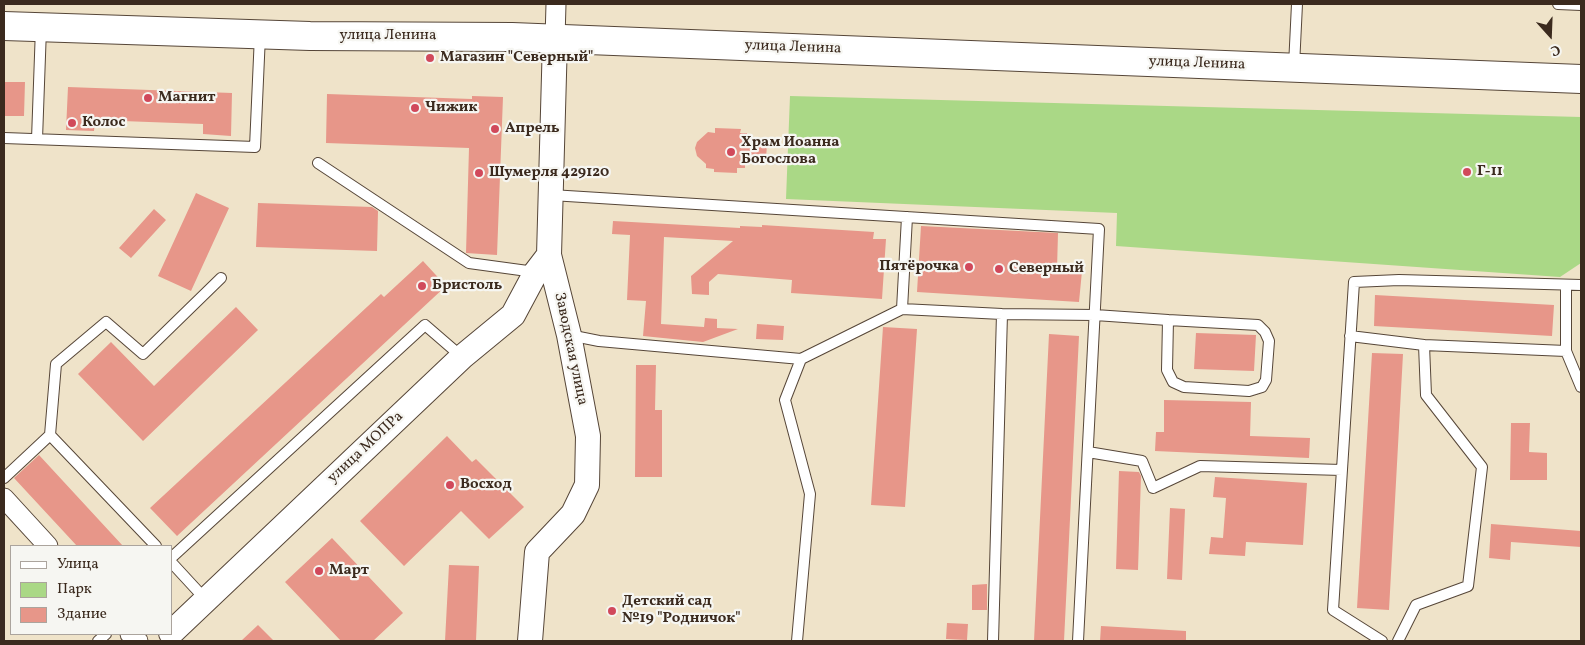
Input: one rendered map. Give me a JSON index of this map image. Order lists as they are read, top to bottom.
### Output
{
  "streets": {
    "main road": ["улица Ленина"],
    "street": ["Заводская улица", "улица МОПРа"]
  },
  "crossings": [
    ["улица Ленина", "Заводская улица"],
    ["Заводская улица", "улица МОПРа"]
  ],
  "places": [
    "Магазин \"Северный\"",
    "Магнит",
    "Чижик",
    "Колос",
    "Апрель",
    "Храм Иоанна Богослова",
    "Г-11",
    "Шумерля 429120",
    "Пятёрочка",
    "Северный",
    "Бристоль",
    "Восход",
    "Март",
    "Детский сад №19 \"Родничок\""
  ],
  "legend": ["Улица", "Парк", "Здание"],
  "north": "bottom"
}
